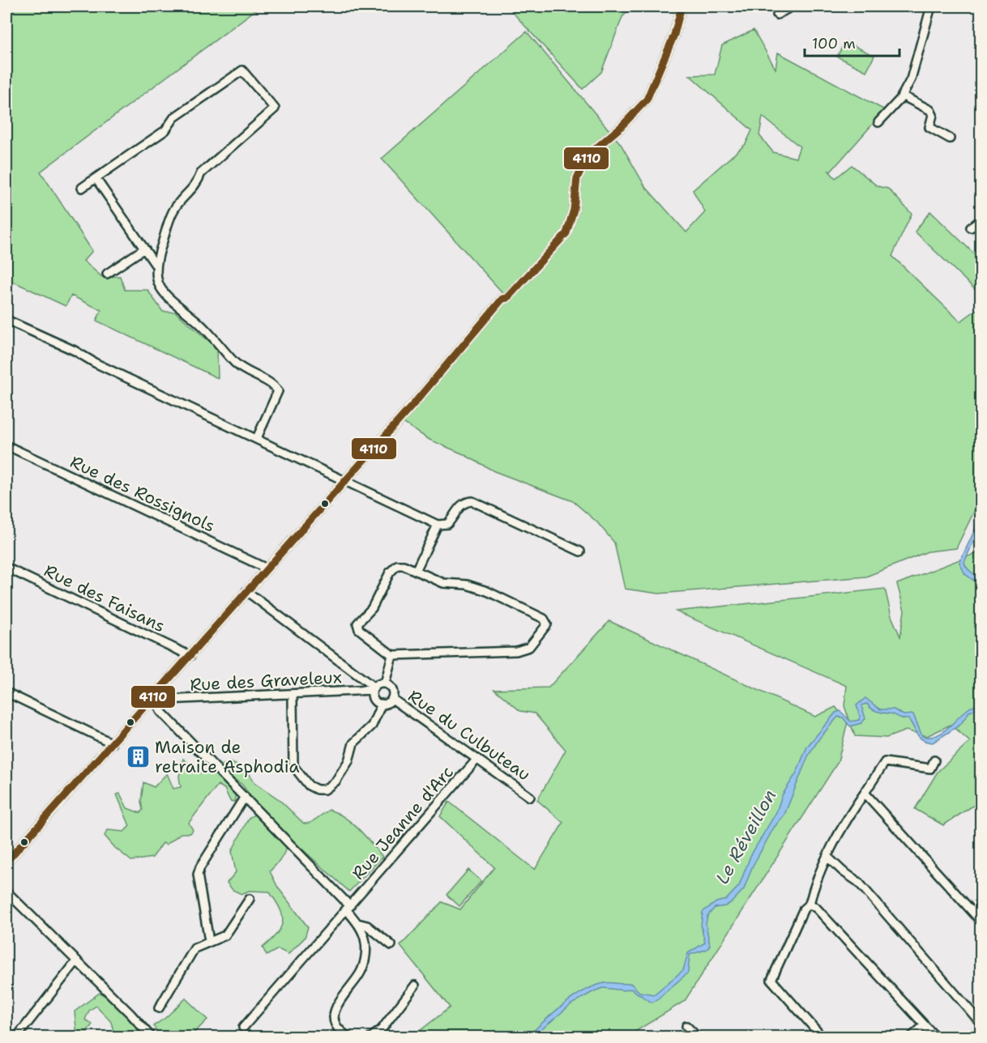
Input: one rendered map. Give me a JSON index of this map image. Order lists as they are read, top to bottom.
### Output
{
  "streets": {
    "street": [
      "Rue des Rossignols",
      "Rue des Faisans",
      "Rue des Graveleux",
      "Rue du Culbuteau",
      "Rue Jeanne d'Arc"
    ]
  },
  "crossings": [
    ["Rue des Graveleux", "Rue du Culbuteau"],
    ["Rue du Culbuteau", "Rue Jeanne d'Arc"]
  ],
  "water": ["Le Réveillon"],
  "places": {
    "building": ["Maison de retraite Asphodia"]
  },
  "lines": ["transit line 4110"],
  "scale_bar": "100 m"
}
